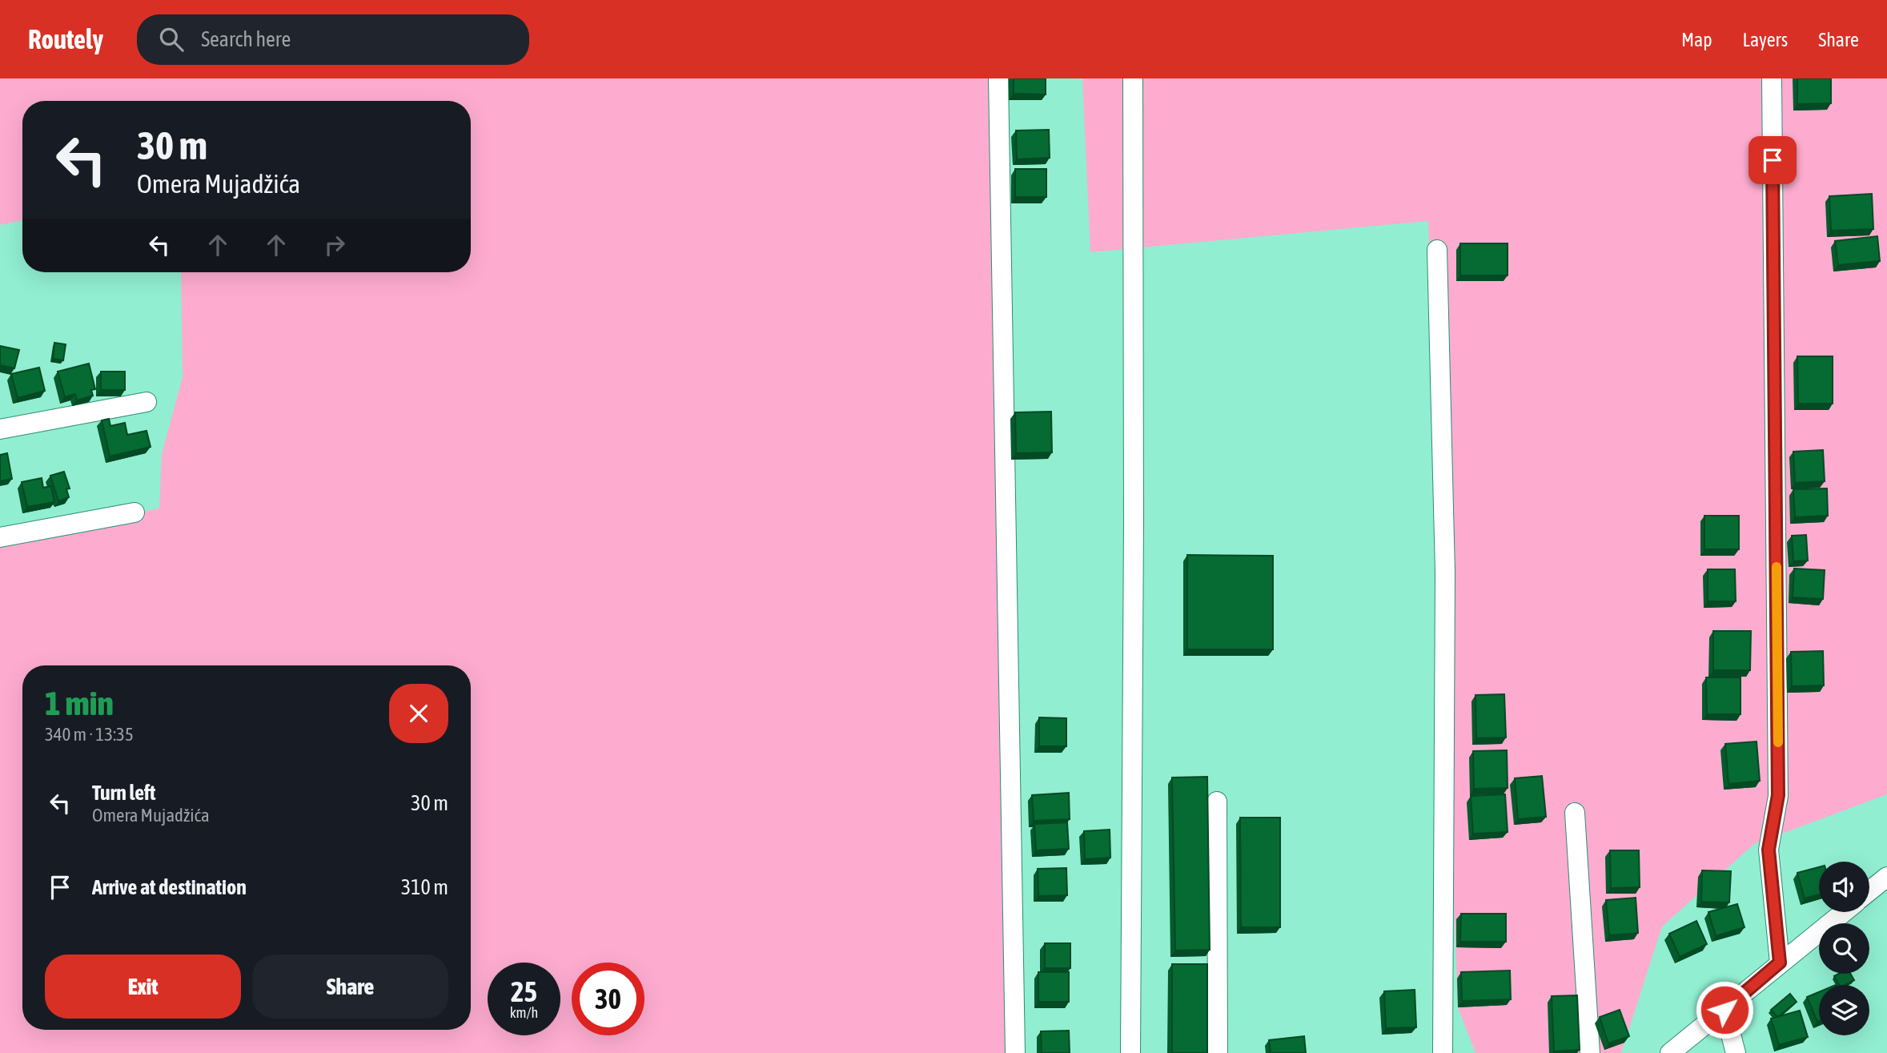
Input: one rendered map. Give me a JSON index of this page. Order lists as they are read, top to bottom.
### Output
{
  "page": {
    "header": "Routely",
    "search": "Search here",
    "nav": ["Map", "Layers", "Share"],
    "turn": ["30 m", "Omera Mujadžića"],
    "heading": ["1 min", "340 m · 13:35"],
    "list": [
      {
        "name": "Turn left",
        "note": "Omera Mujadžića",
        "value": "30 m"
      },
      {
        "name": "Arrive at destination",
        "value": "310 m"
      }
    ],
    "buttons": ["Exit", "Share"],
    "speed": "25 km/h",
    "limit": "30"
  }
}
